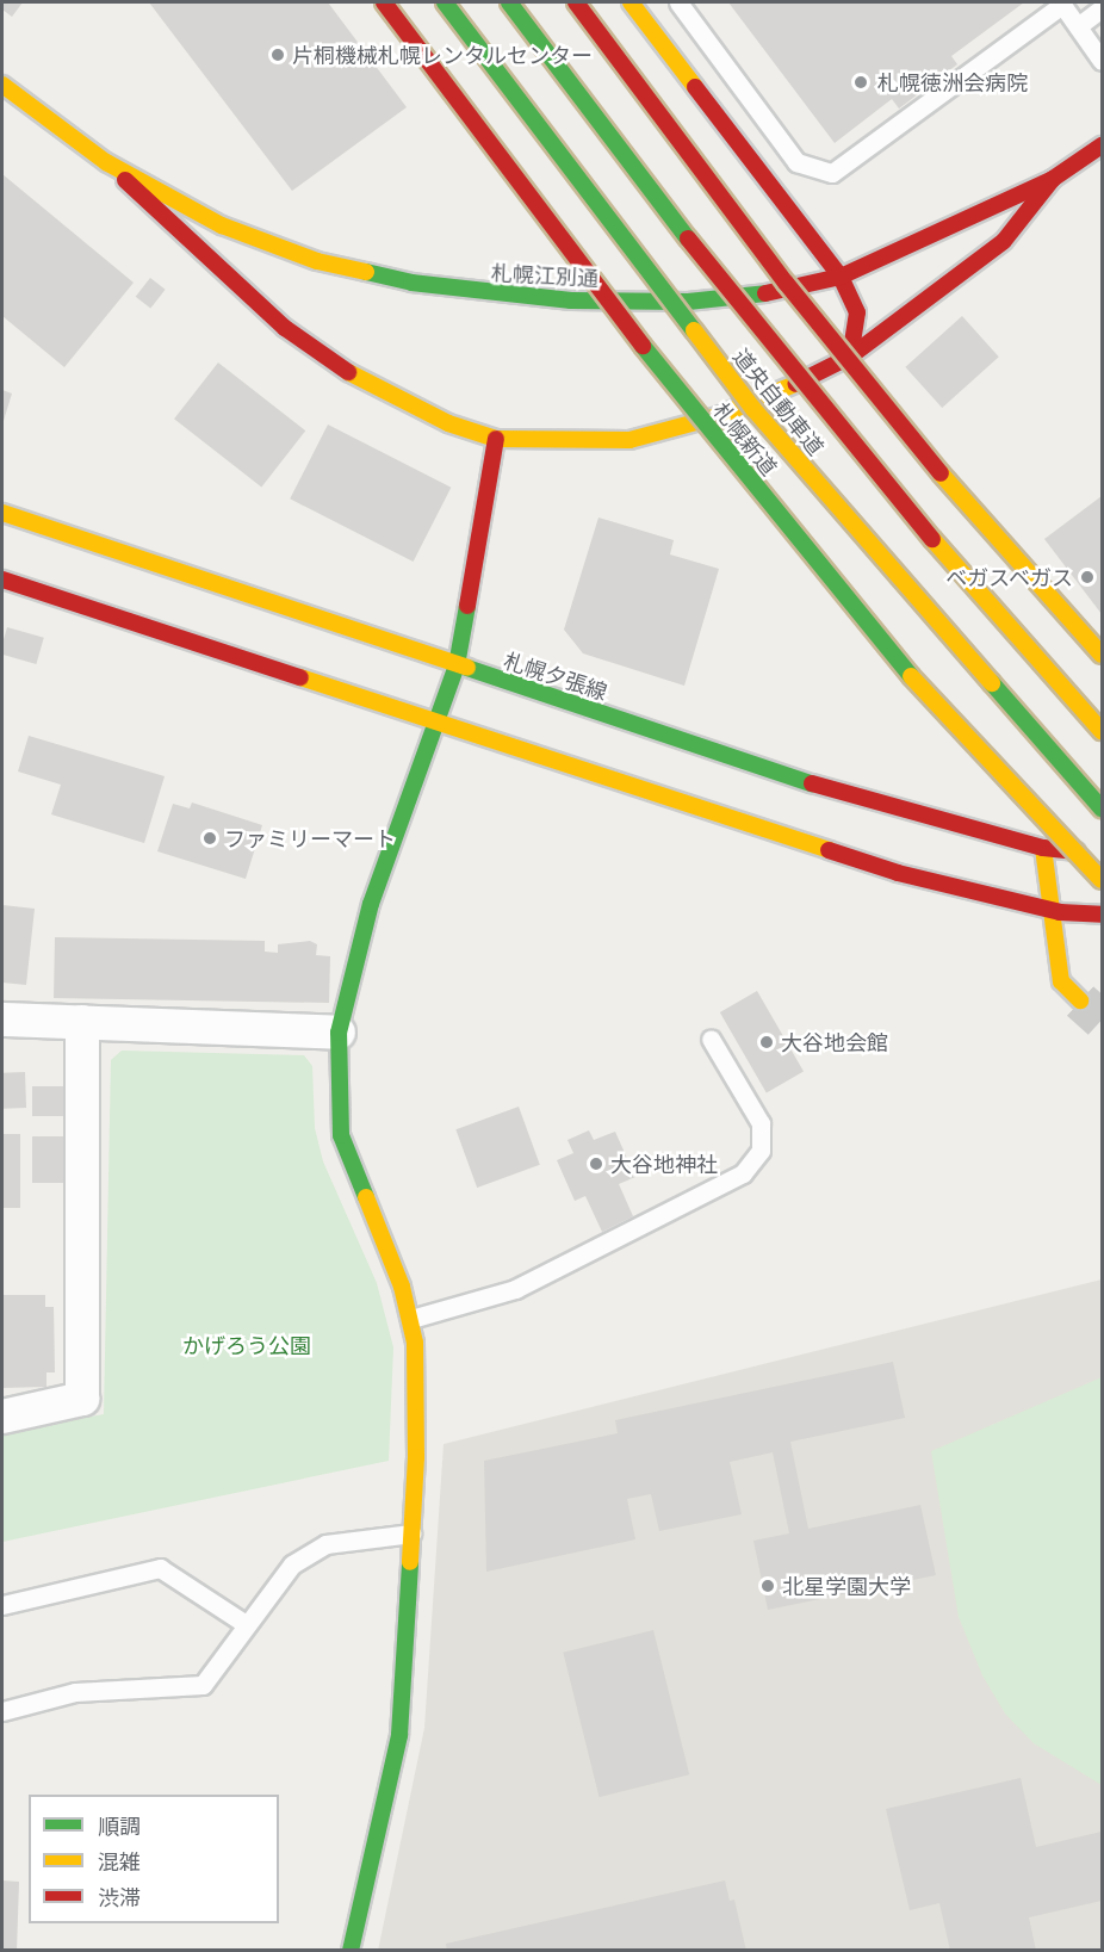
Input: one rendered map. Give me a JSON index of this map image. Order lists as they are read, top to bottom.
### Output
{
  "streets": {
    "main road": [
      "札幌江別通",
      "道央自動車道",
      "札幌新道",
      "札幌夕張線"
    ]
  },
  "parks": ["かげろう公園"],
  "places": [
    "片桐機械札幌レンタルセンター",
    "札幌徳洲会病院",
    "ベガスベガス",
    "ファミリーマート",
    "大谷地会館",
    "大谷地神社",
    "北星学園大学"
  ],
  "legend": ["順調", "混雑", "渋滞"]
}
